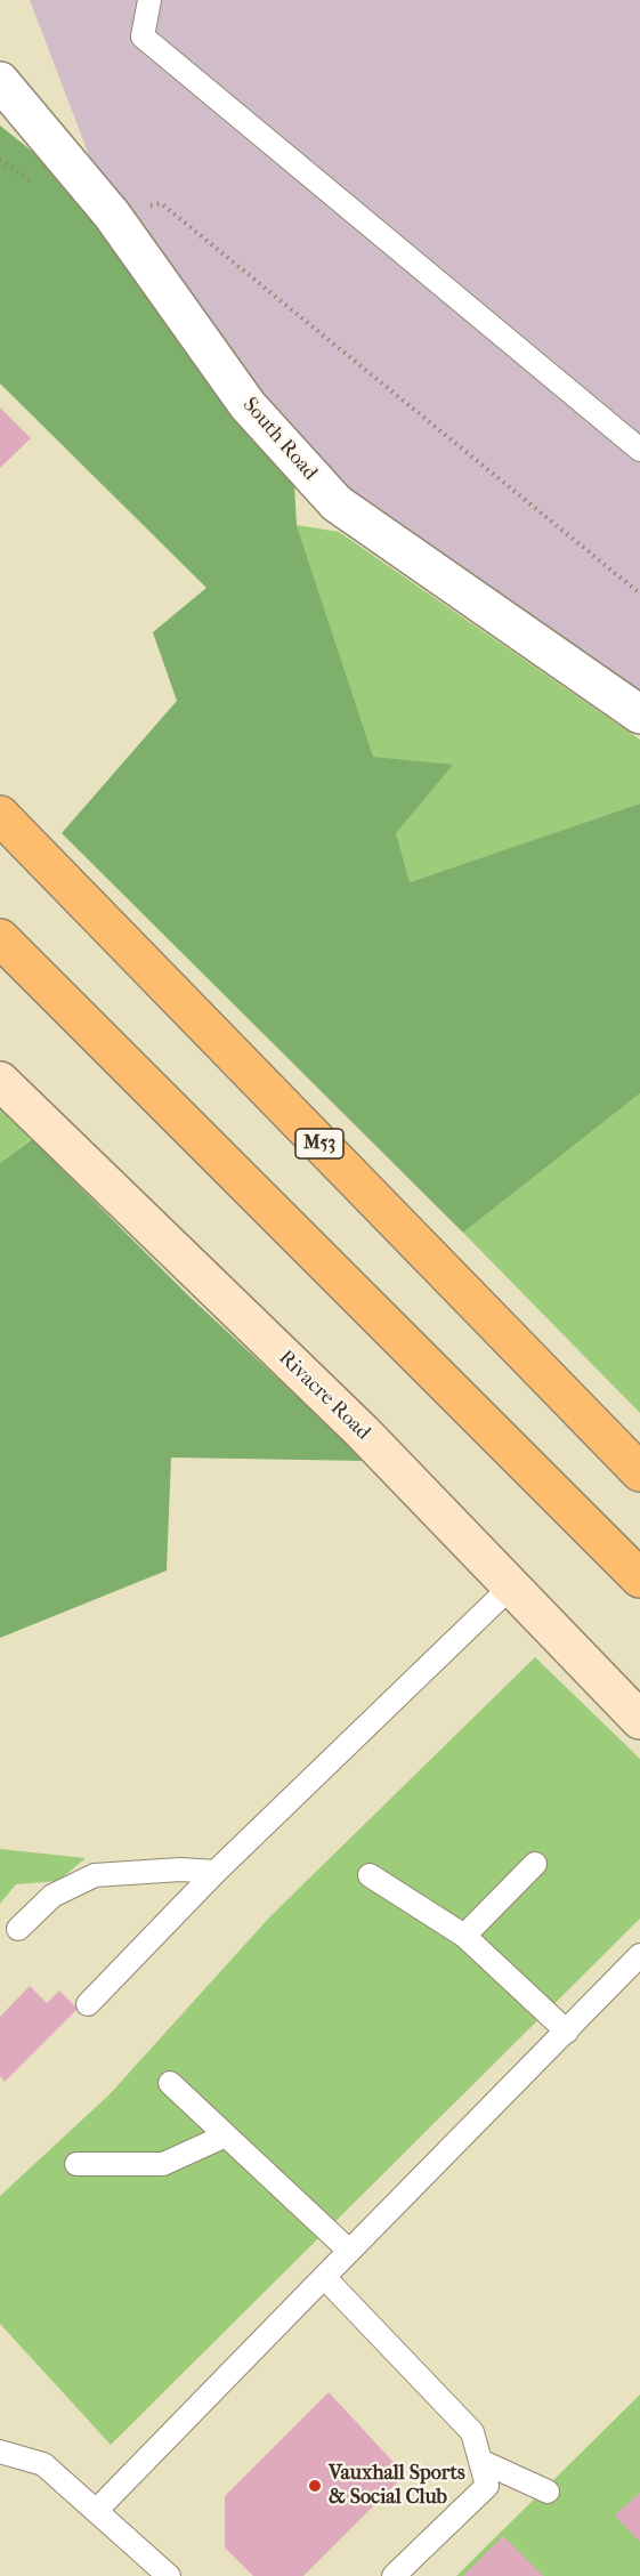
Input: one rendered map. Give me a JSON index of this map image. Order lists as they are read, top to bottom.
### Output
{
  "streets": {
    "highway": ["M53"],
    "main road": ["Rivacre Road"],
    "street": ["South Road"]
  },
  "places": ["Vauxhall Sports & Social Club"]
}
